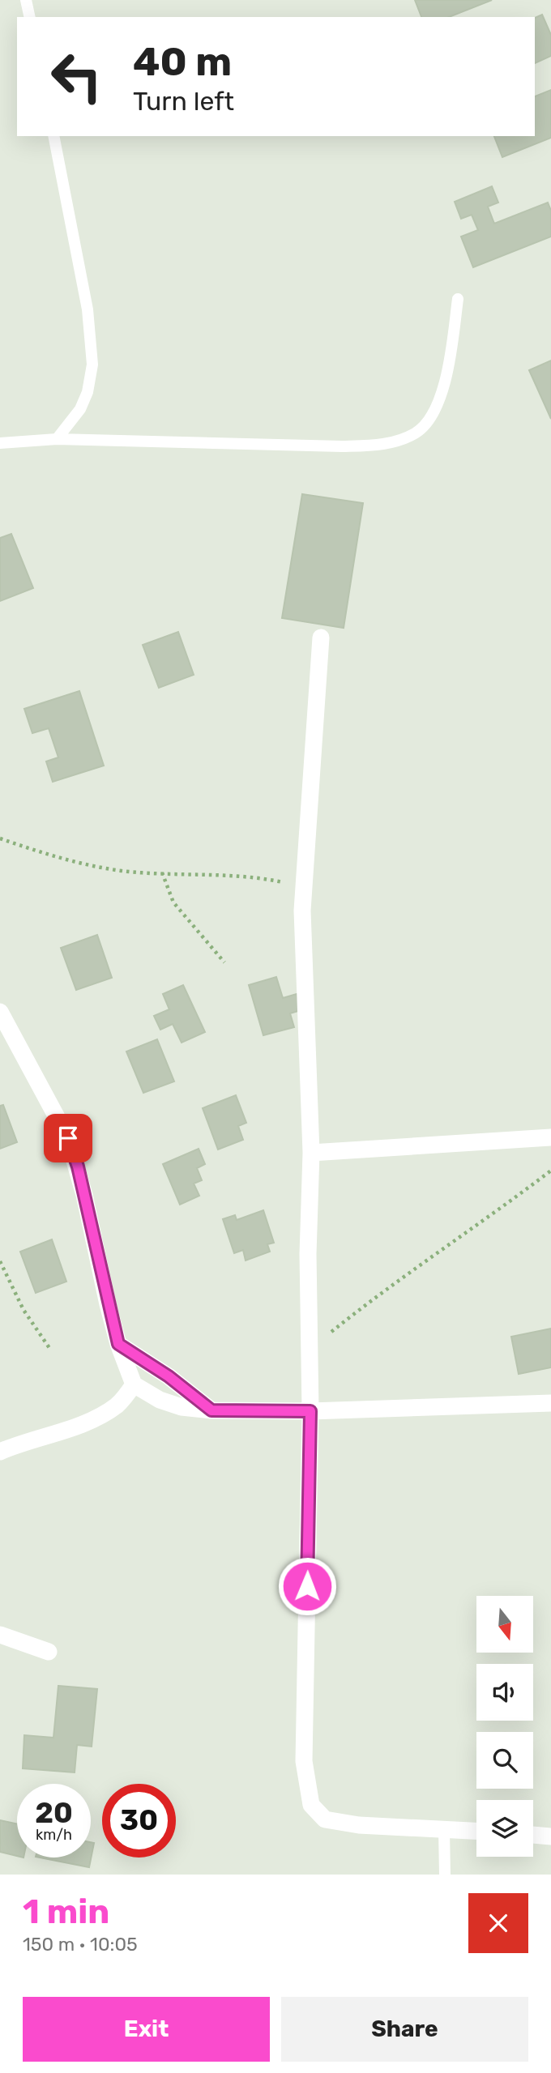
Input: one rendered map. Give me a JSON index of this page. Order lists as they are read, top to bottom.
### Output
{
  "north": "bottom",
  "page": {
    "turn": ["40 m", "Turn left"],
    "speed": "20 km/h",
    "limit": "30",
    "heading": ["1 min", "150 m · 10:05"],
    "buttons": ["Exit", "Share"]
  }
}
